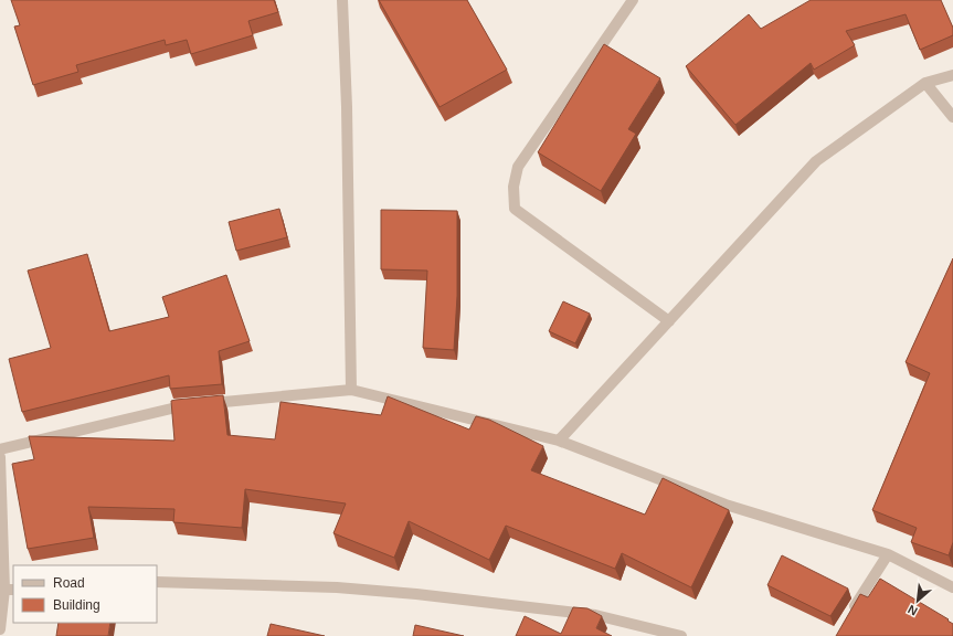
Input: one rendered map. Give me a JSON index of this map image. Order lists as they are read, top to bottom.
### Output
{
  "legend": ["Road", "Building"],
  "north": "bottom left"
}
